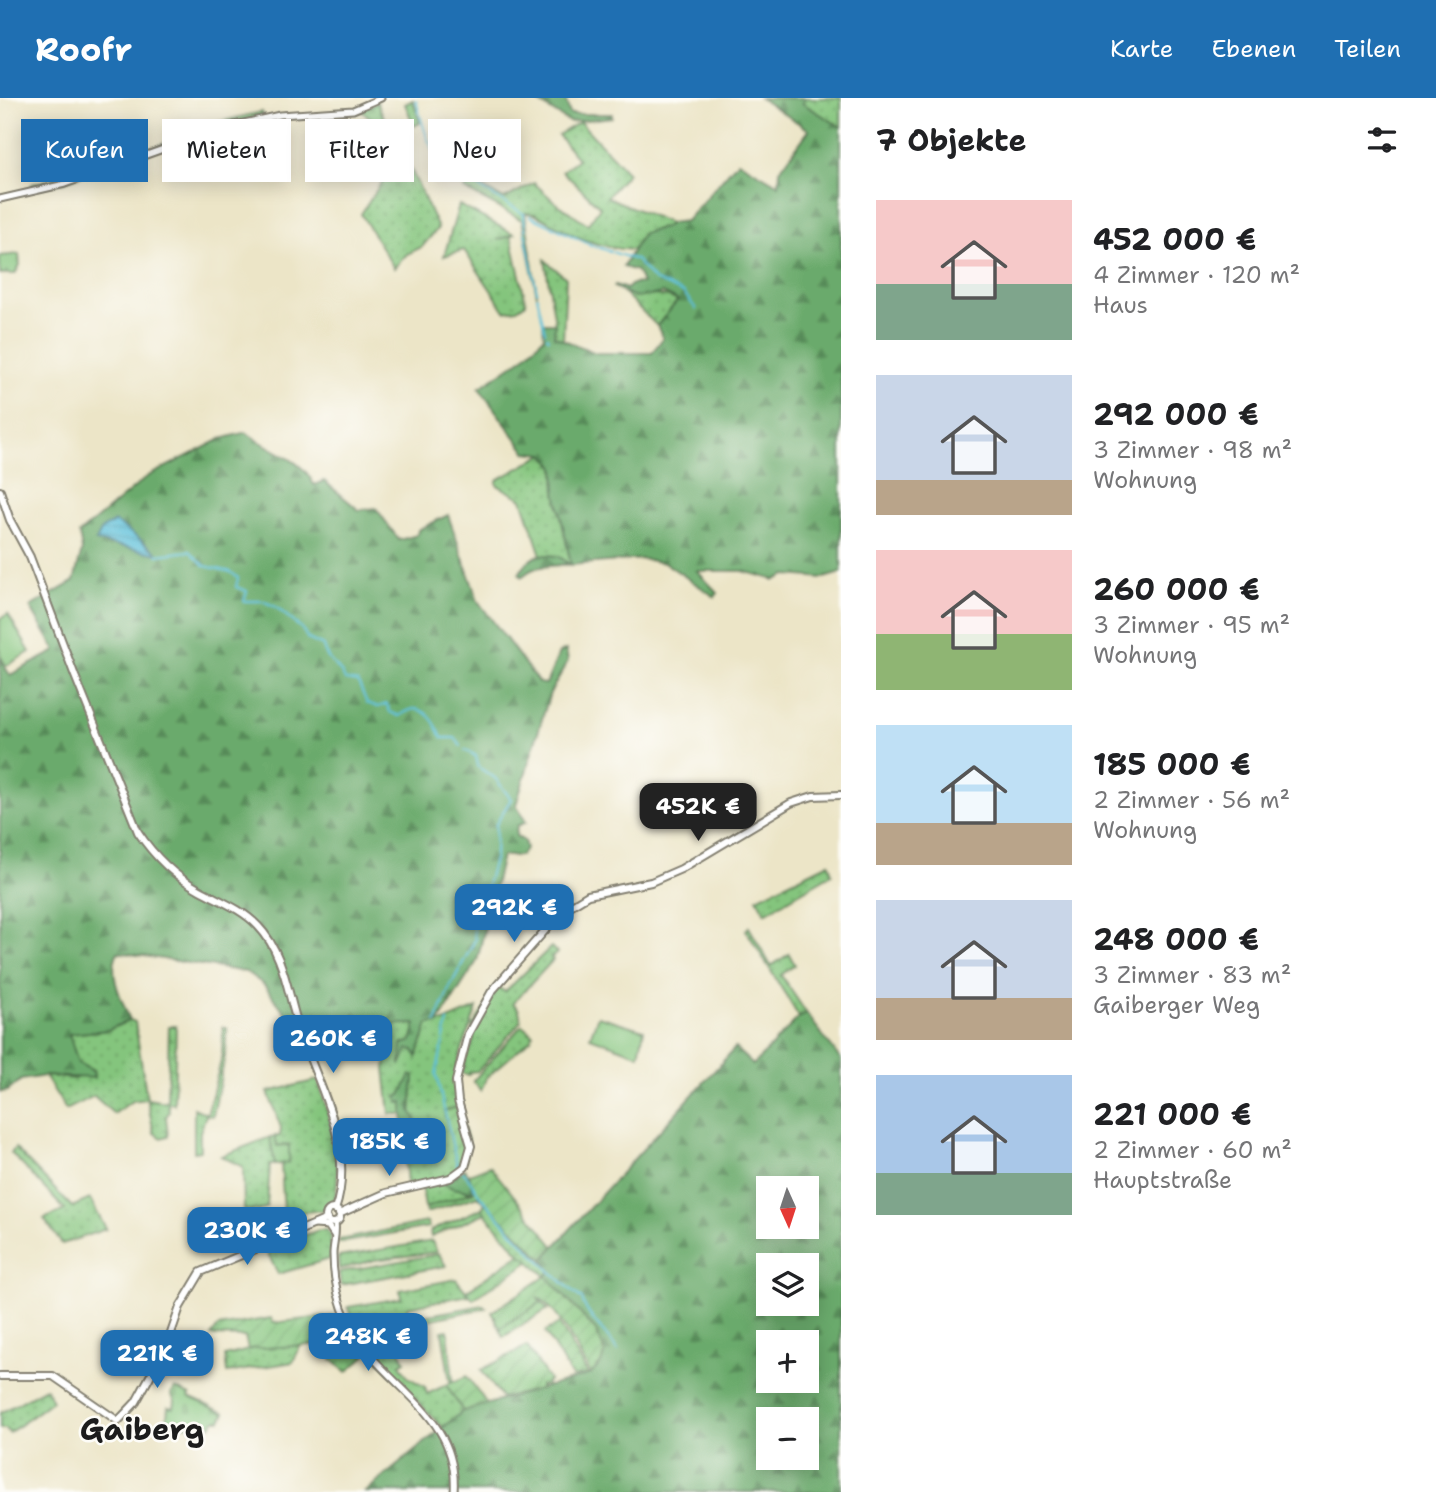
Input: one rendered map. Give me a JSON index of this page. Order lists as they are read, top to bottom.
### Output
{
  "districts": ["Gaiberg"],
  "north": "bottom",
  "page": {
    "header": "Roofr",
    "nav": ["Karte", "Ebenen", "Teilen"],
    "heading": "7 Objekte",
    "chip": [
      "Kaufen",
      "Mieten",
      "Filter",
      "Neu"
    ],
    "list": [
      {
        "name": "452 000 €",
        "note": "4 Zimmer · 120 m² · Haus"
      },
      {
        "name": "292 000 €",
        "note": "3 Zimmer · 98 m² · Wohnung"
      },
      {
        "name": "260 000 €",
        "note": "3 Zimmer · 95 m² · Wohnung"
      },
      {
        "name": "185 000 €",
        "note": "2 Zimmer · 56 m² · Wohnung"
      },
      {
        "name": "248 000 €",
        "note": "3 Zimmer · 83 m² · Gaiberger Weg"
      },
      {
        "name": "221 000 €",
        "note": "2 Zimmer · 60 m² · Hauptstraße"
      }
    ],
    "price": [
      "452K €",
      "292K €",
      "260K €",
      "185K €",
      "230K €",
      "248K €",
      "221K €"
    ],
    "map_buttons": ["+", "−"]
  }
}
